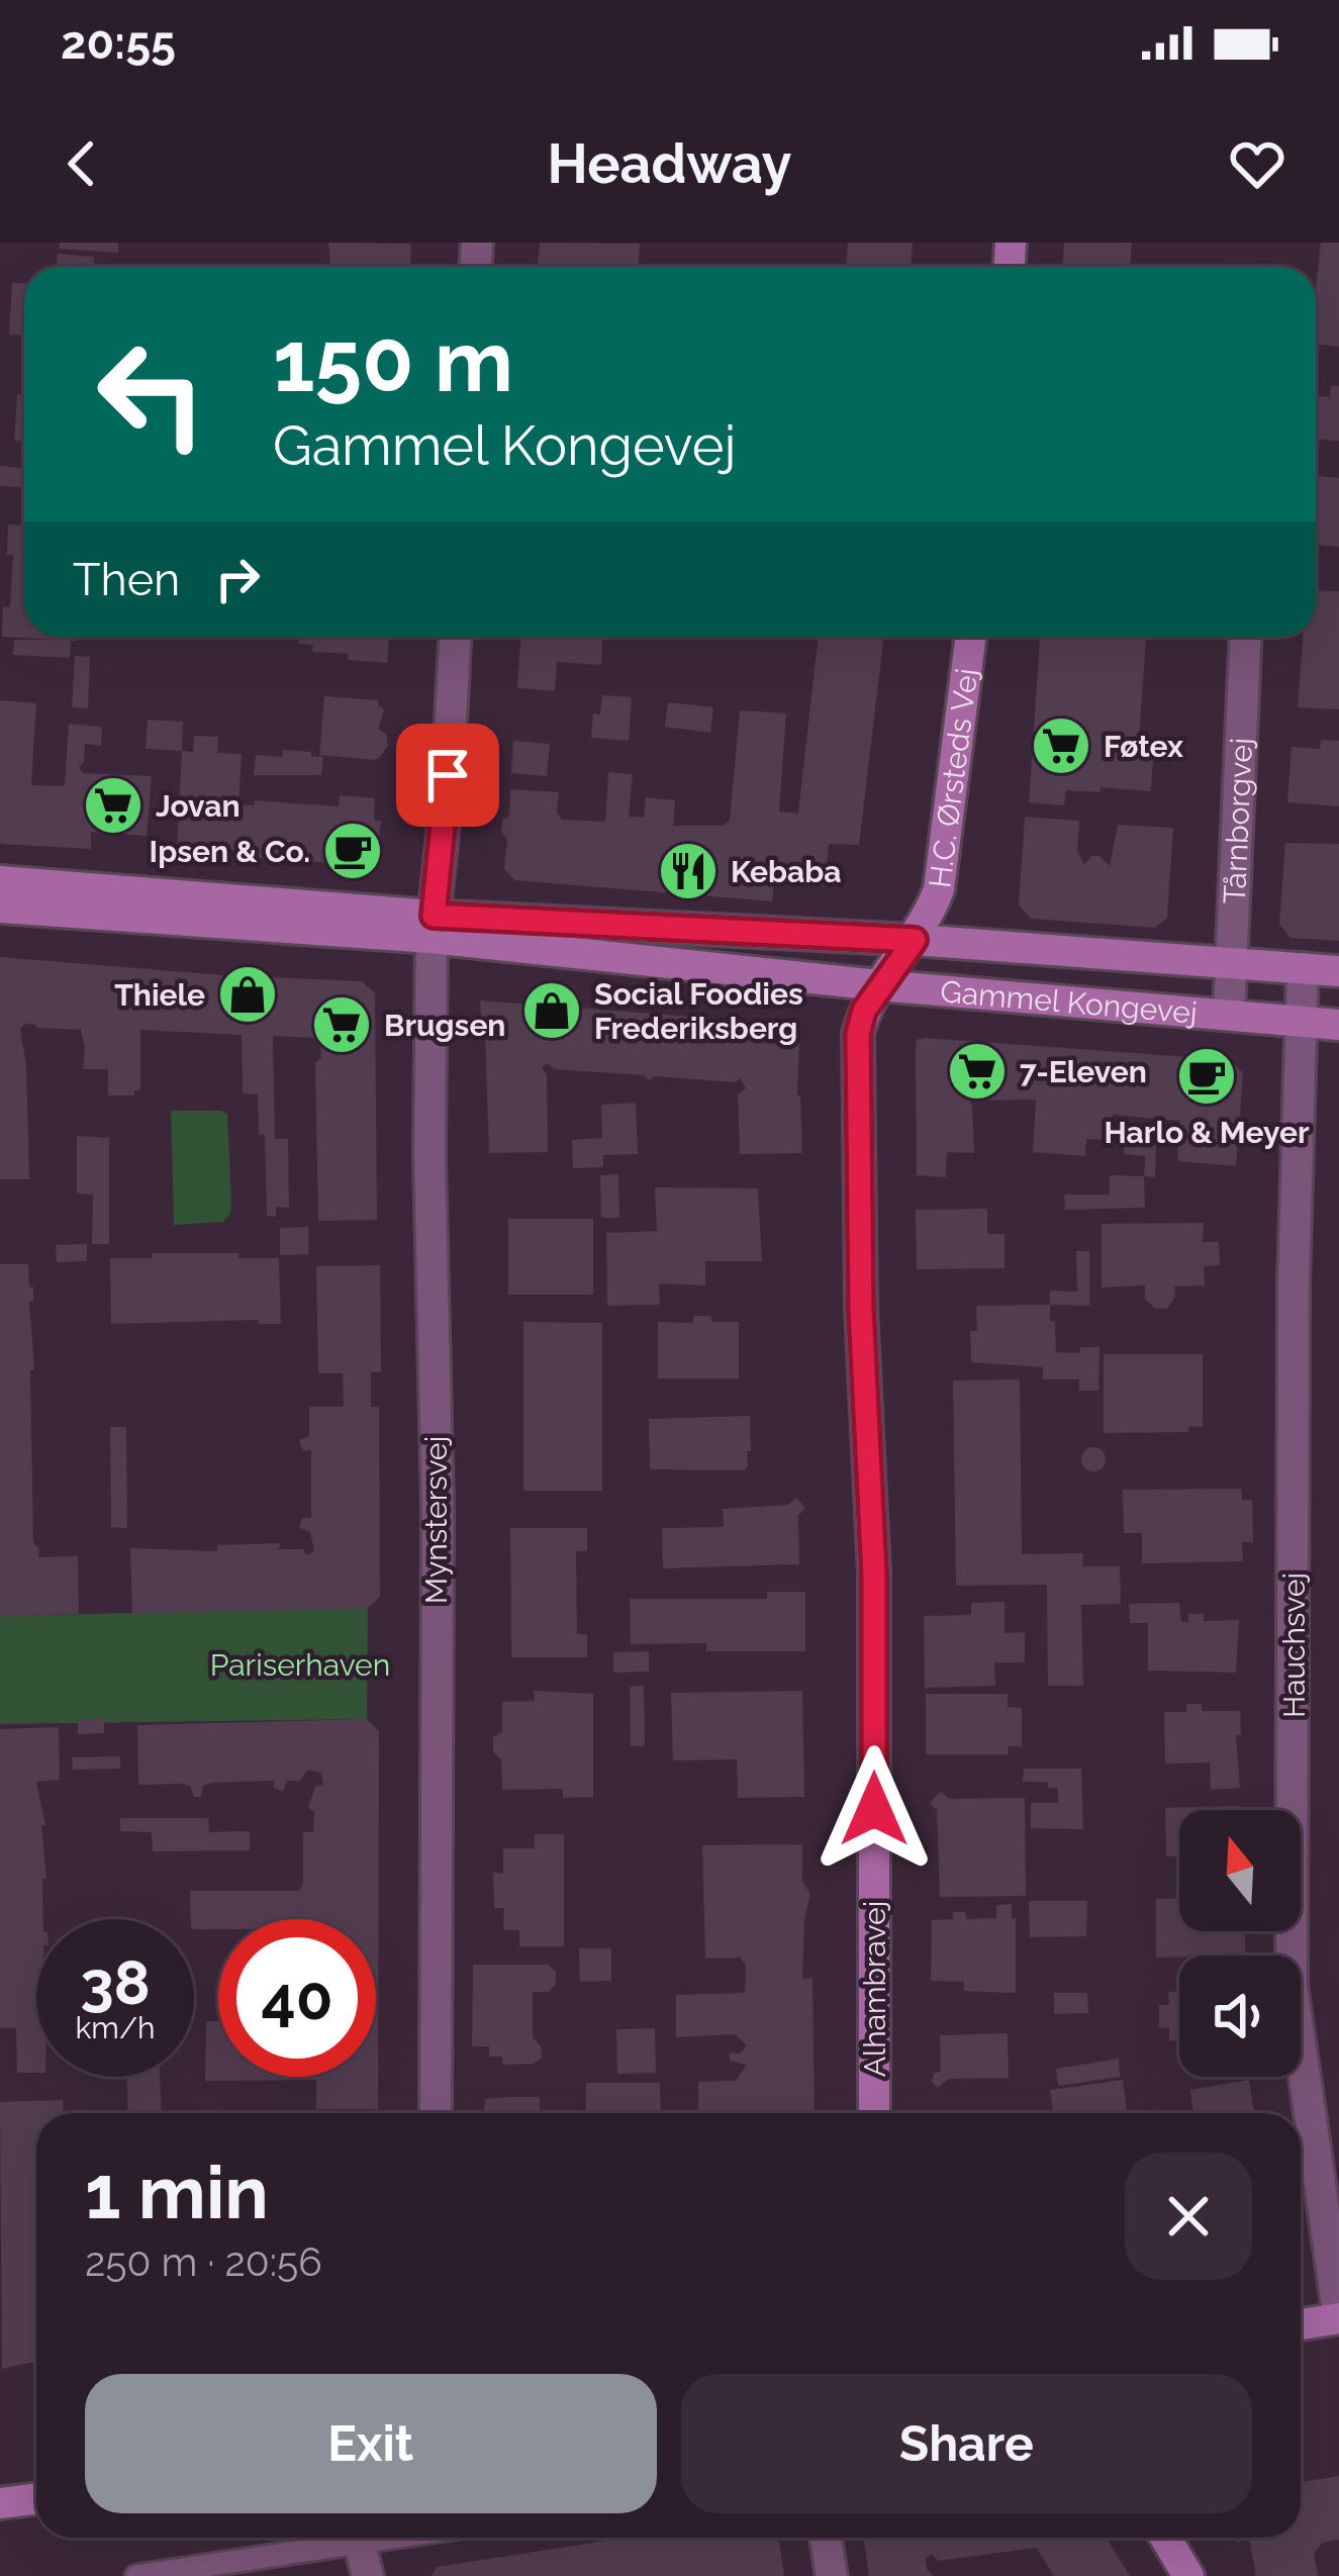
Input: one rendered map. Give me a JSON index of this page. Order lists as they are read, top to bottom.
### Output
{
  "streets": {
    "street": [
      "H.C. Ørsteds Vej",
      "Tårnborgvej",
      "Gammel Kongevej",
      "Mynstersvej",
      "Hauchsvej",
      "Alhambravej"
    ]
  },
  "crossings": [
    ["H.C. Ørsteds Vej", "Gammel Kongevej"],
    ["H.C. Ørsteds Vej", "Alhambravej"],
    ["Tårnborgvej", "Gammel Kongevej"],
    ["Gammel Kongevej", "Mynstersvej"],
    ["Gammel Kongevej", "Hauchsvej"],
    ["Gammel Kongevej", "Alhambravej"]
  ],
  "parks": ["Pariserhaven"],
  "places": {
    "supermarket": [
      "Føtex",
      "Jovan",
      "Brugsen",
      "7-Eleven"
    ],
    "cafe": ["Ipsen & Co.", "Harlo & Meyer"],
    "restaurant": ["Kebaba"],
    "shop": ["Thiele", "Social Foodies Frederiksberg"]
  },
  "north": "top",
  "page": {
    "status": "20:55",
    "header": "Headway",
    "turn": ["150 m", "Gammel Kongevej"],
    "then": "Then",
    "speed": "38 km/h",
    "limit": "40",
    "heading": ["1 min", "250 m · 20:56"],
    "buttons": ["Exit", "Share"]
  }
}
